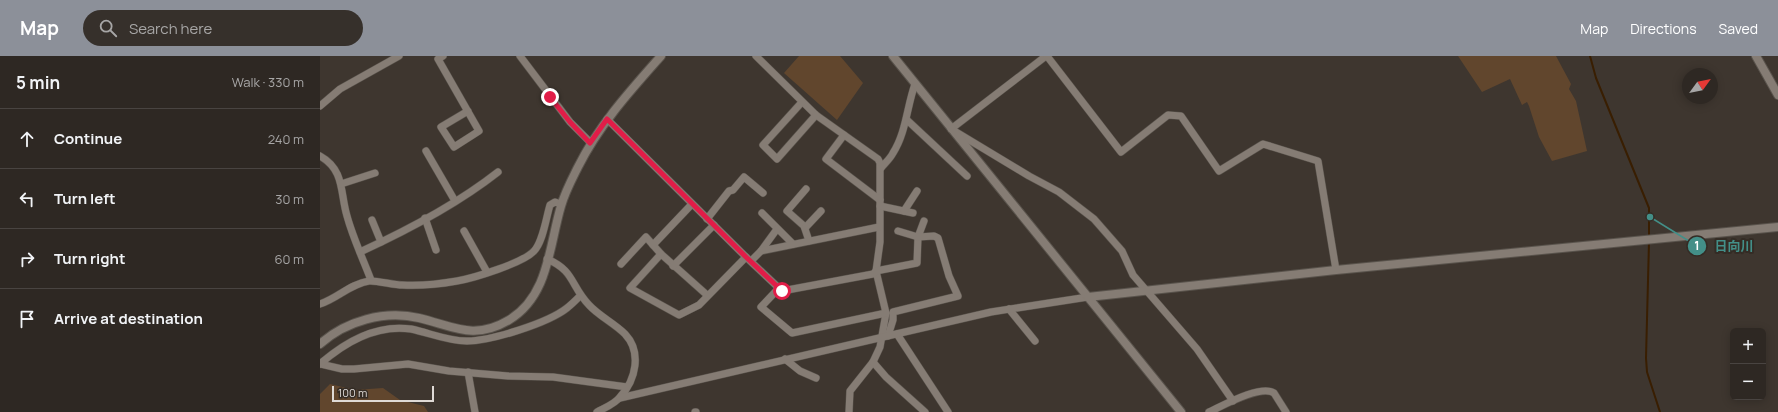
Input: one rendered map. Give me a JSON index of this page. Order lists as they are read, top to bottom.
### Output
{
  "places": ["日向川"],
  "scale_bar": "100 m",
  "north": "top right",
  "page": {
    "header": "Map",
    "search": "Search here",
    "nav": ["Map", "Directions", "Saved"],
    "heading": ["5 min", "Walk · 330 m"],
    "list": [
      ["Continue", "240 m"],
      ["Turn left", "30 m"],
      ["Turn right", "60 m"],
      "Arrive at destination"
    ],
    "map_buttons": ["+", "−"],
    "scale": "100 m"
  }
}
